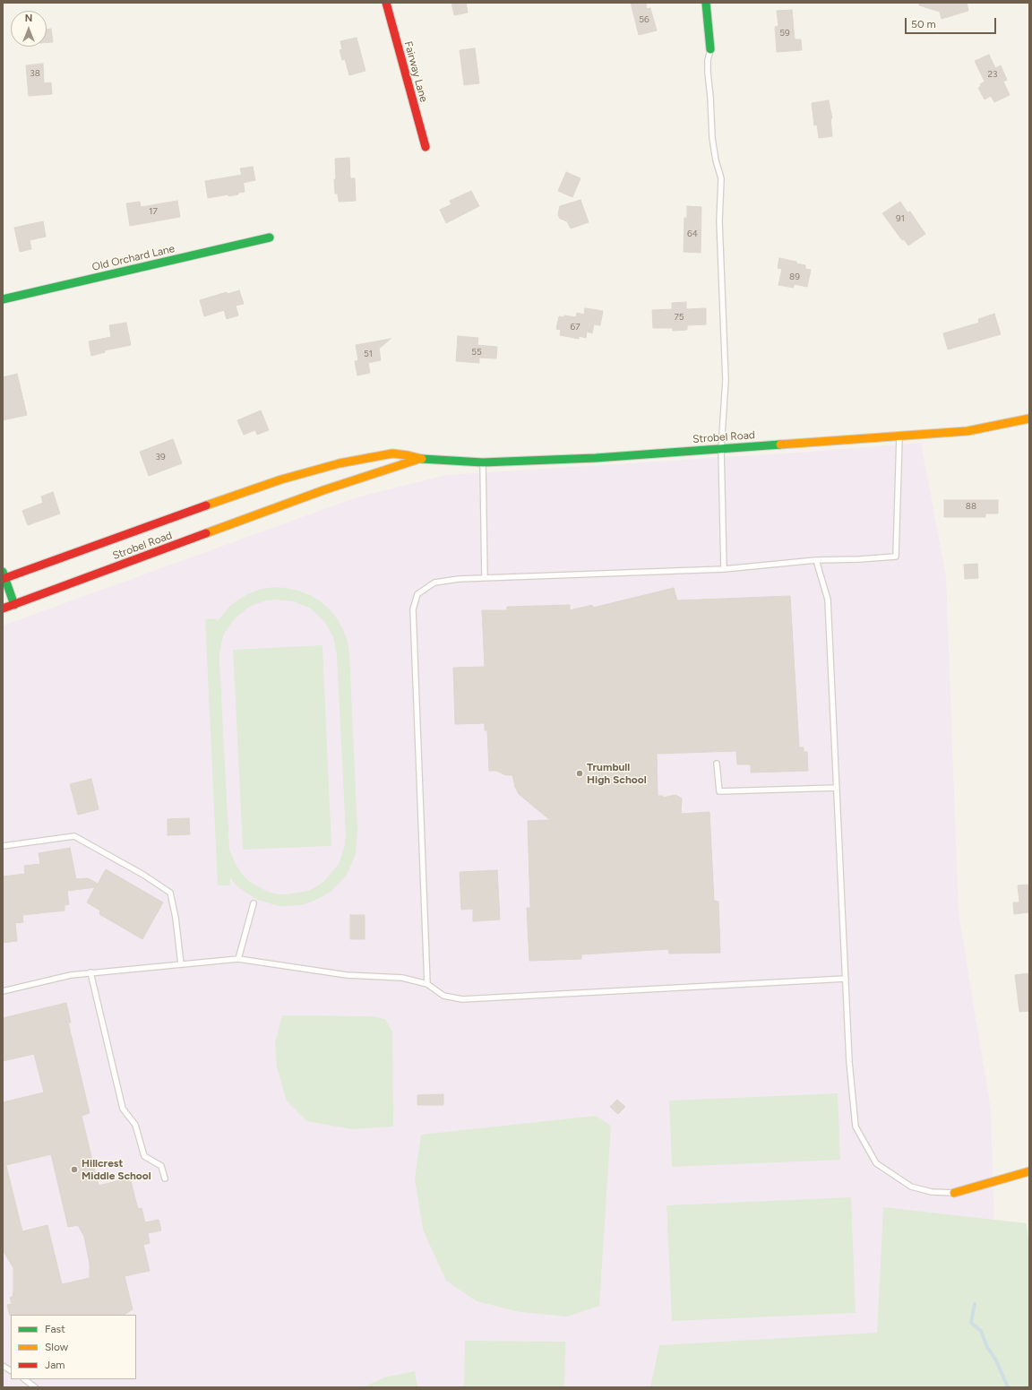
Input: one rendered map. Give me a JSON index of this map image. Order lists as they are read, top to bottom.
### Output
{
  "streets": {
    "street": ["Fairway Lane", "Old Orchard Lane", "Strobel Road"]
  },
  "places": ["Trumbull High School", "Hillcrest Middle School"],
  "house_numbers": [
    "56",
    "59",
    "38",
    "23",
    "17",
    "91",
    "64",
    "89",
    "75",
    "67",
    "55",
    "51",
    "39",
    "88"
  ],
  "legend": ["Fast", "Slow", "Jam"],
  "scale_bar": "50 m",
  "north": "top"
}
